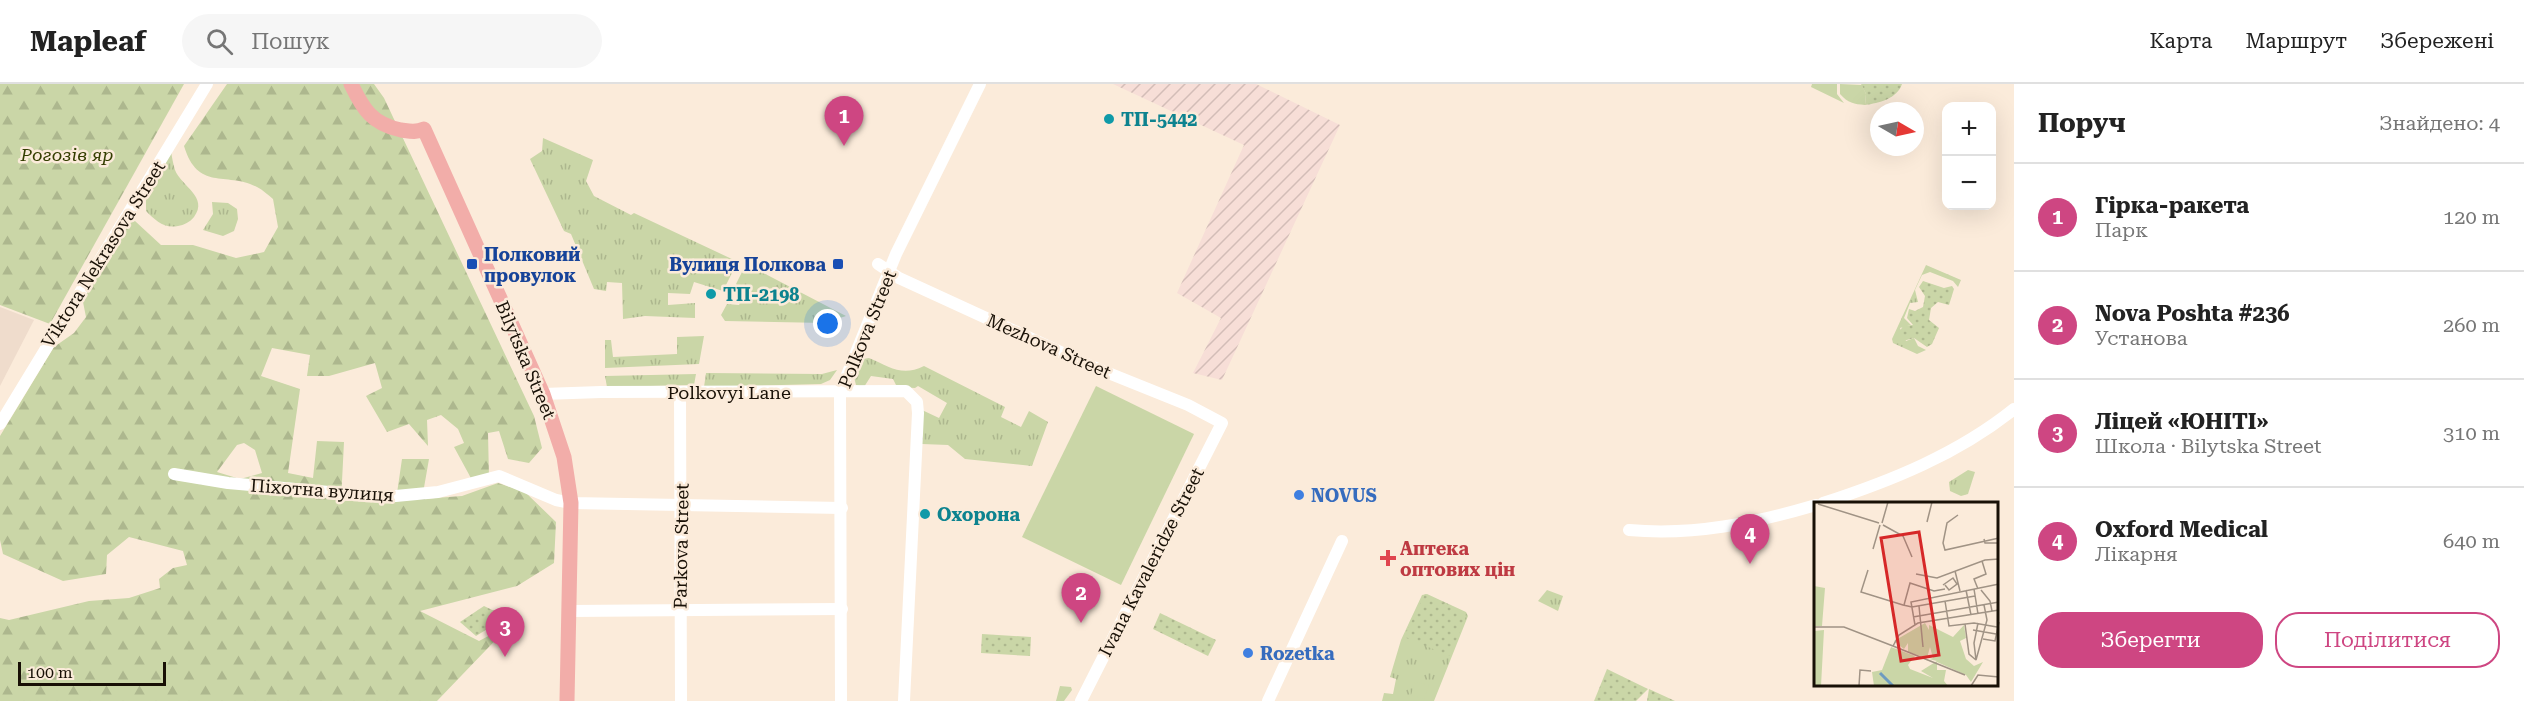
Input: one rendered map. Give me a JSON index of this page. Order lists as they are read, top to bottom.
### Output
{
  "streets": {
    "main road": ["Bilytska Street"],
    "street": [
      "Viktora Nekrasova Street",
      "Polkova Street",
      "Mezhova Street",
      "Polkovyi Lane",
      "Піхотна вулиця",
      "Parkova Street",
      "Ivana Kavaleridze Street"
    ]
  },
  "crossings": [
    ["Polkova Street", "Mezhova Street"],
    ["Polkova Street", "Polkovyi Lane"],
    ["Polkova Street", "Піхотна вулиця"],
    ["Mezhova Street", "Ivana Kavaleridze Street"],
    ["Bilytska Street", "Polkovyi Lane"],
    ["Bilytska Street", "Піхотна вулиця"],
    ["Polkovyi Lane", "Parkova Street"],
    ["Піхотна вулиця", "Parkova Street"]
  ],
  "parks": ["Рогозів яр"],
  "places": {
    "other": [
      "ТП-5442",
      "ТП-2198",
      "NOVUS",
      "Охорона",
      "Rozetka"
    ],
    "transit": ["Полковий провулок", "Вулиця Полкова"],
    "health": ["Аптека оптових цін"]
  },
  "scale_bar": "100 m",
  "north": "right",
  "page": {
    "header": "Mapleaf",
    "search": "Пошук",
    "nav": ["Карта", "Маршрут", "Збережені"],
    "heading": ["Поруч", "Знайдено: 4"],
    "pins": [
      "1",
      "4",
      "2",
      "3"
    ],
    "map_buttons": ["+", "−"],
    "list": [
      {
        "mark": "1",
        "name": "Гірка-ракета",
        "note": "Парк",
        "value": "120 m"
      },
      {
        "mark": "2",
        "name": "Nova Poshta #236",
        "note": "Установа",
        "value": "260 m"
      },
      {
        "mark": "3",
        "name": "Ліцей «ЮНІТІ»",
        "note": "Школа · Bilytska Street",
        "value": "310 m"
      },
      {
        "mark": "4",
        "name": "Oxford Medical",
        "note": "Лікарня",
        "value": "640 m"
      }
    ],
    "buttons": ["Зберегти", "Поділитися"],
    "scale": "100 m"
  }
}
